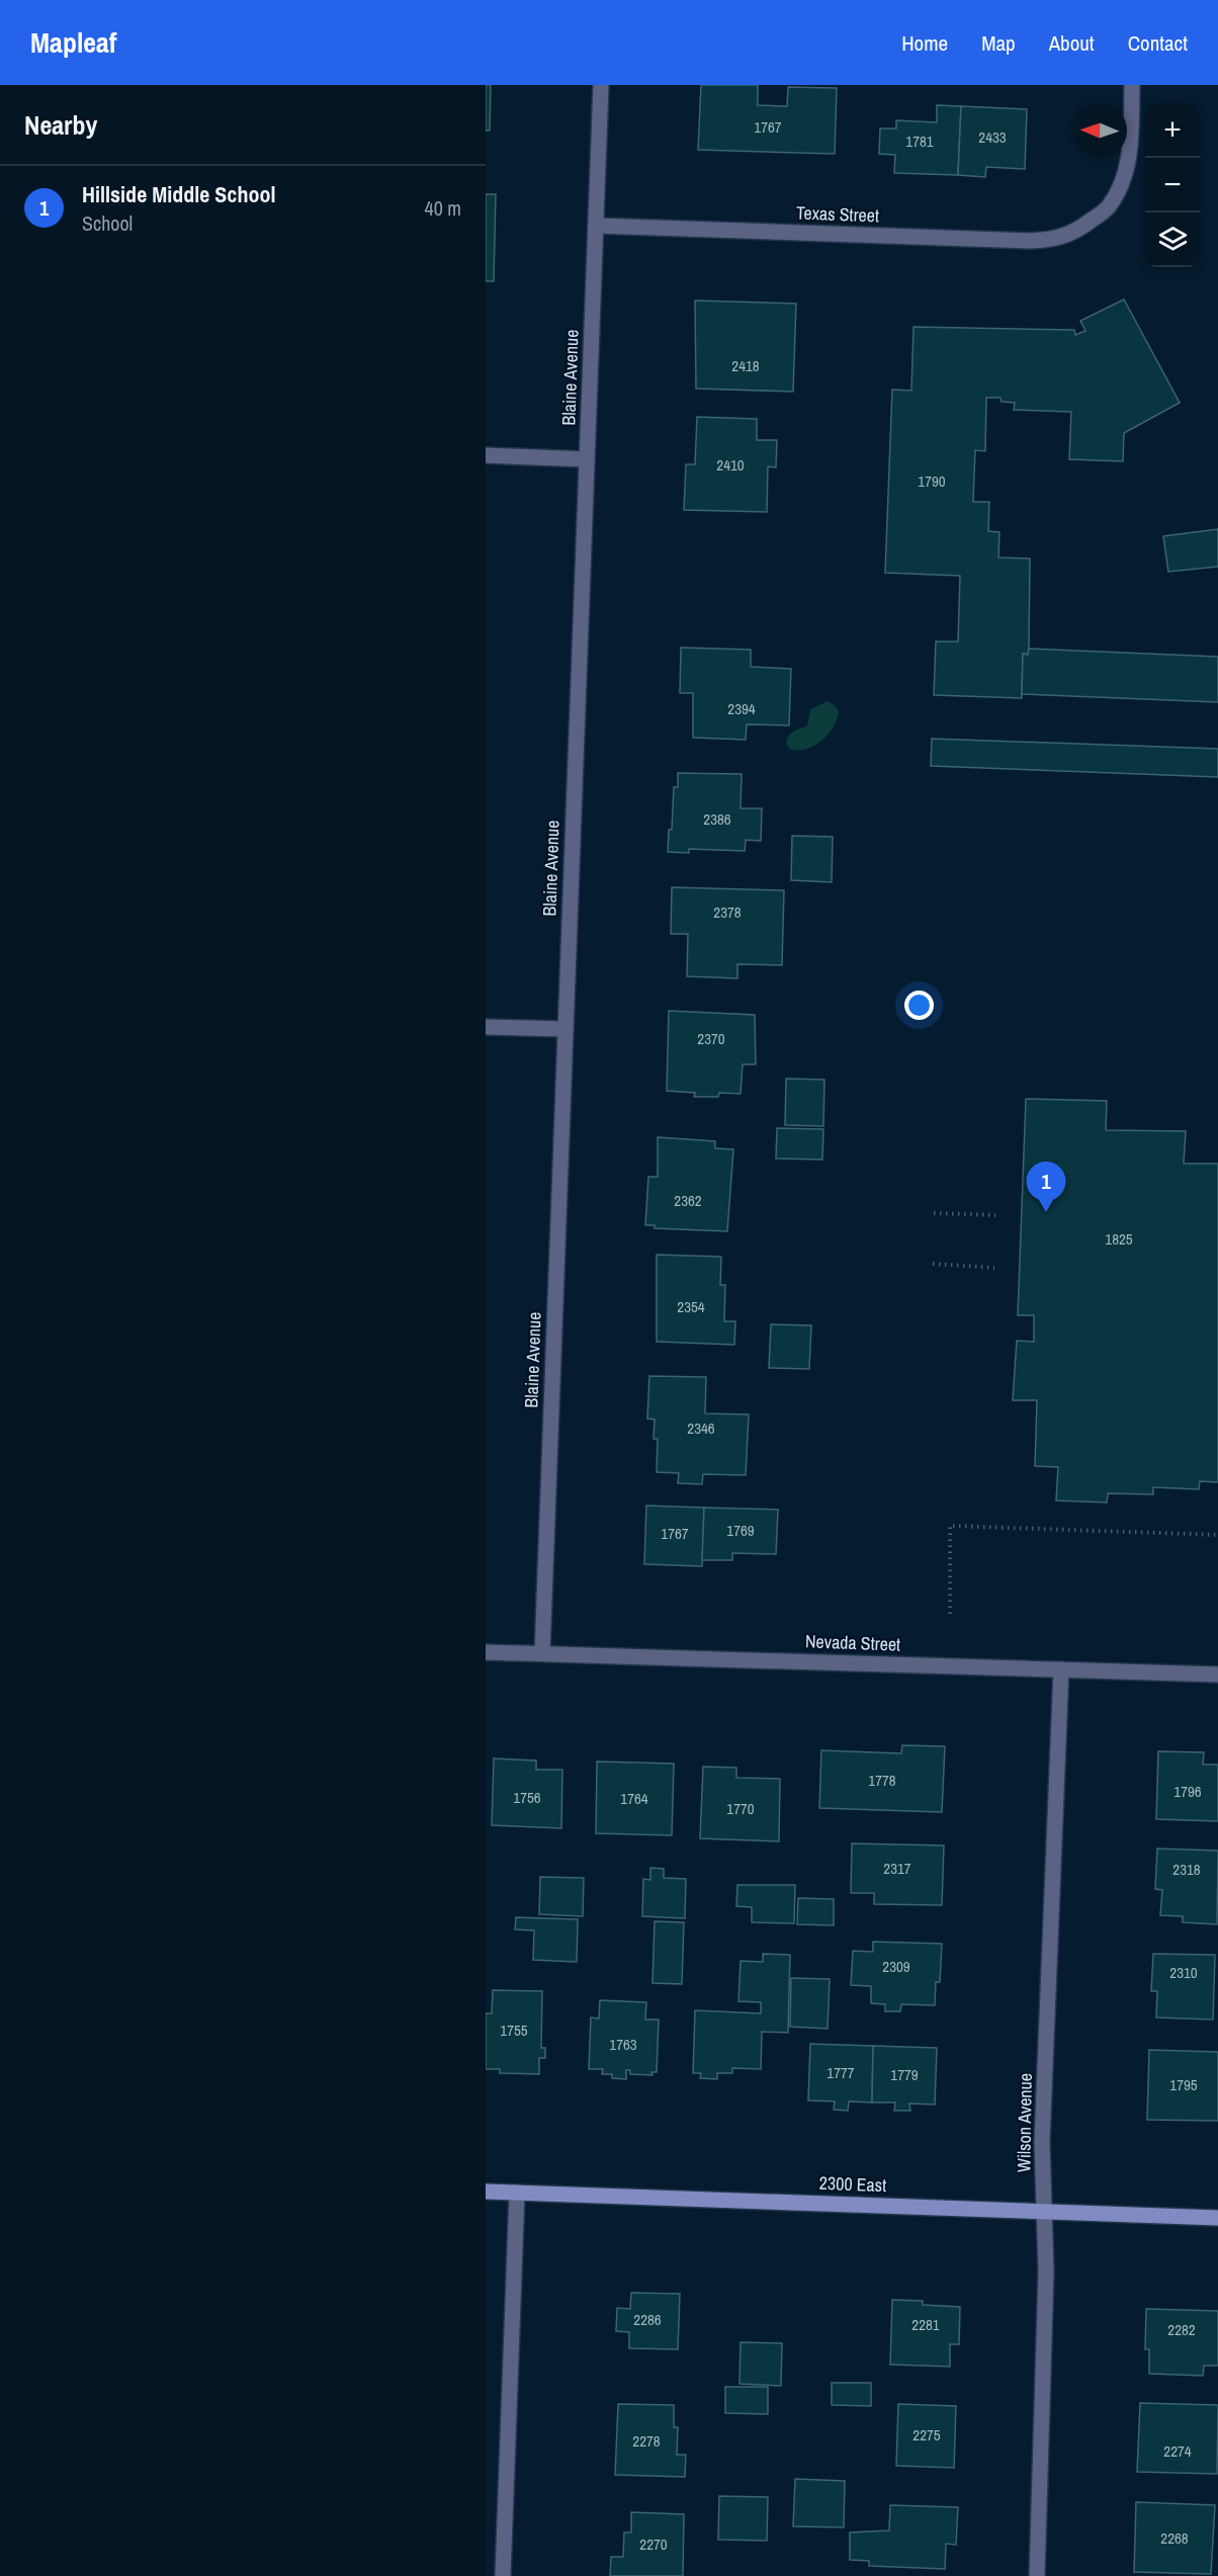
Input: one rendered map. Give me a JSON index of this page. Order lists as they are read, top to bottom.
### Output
{
  "streets": {
    "street": [
      "Texas Street",
      "Blaine Avenue",
      "Nevada Street",
      "Wilson Avenue",
      "2300 East"
    ]
  },
  "crossings": [
    ["Texas Street", "Blaine Avenue"],
    ["Blaine Avenue", "Nevada Street"],
    ["Nevada Street", "Wilson Avenue"],
    ["Wilson Avenue", "2300 East"]
  ],
  "house_numbers": [
    "1767",
    "2433",
    "1781",
    "2418",
    "2410",
    "1790",
    "2394",
    "2386",
    "2378",
    "2370",
    "2362",
    "1825",
    "2354",
    "2346",
    "1769",
    "1767",
    "1778",
    "1796",
    "1756",
    "1764",
    "1770",
    "2317",
    "2318",
    "2309",
    "2310",
    "1755",
    "1763",
    "1777",
    "1779",
    "1795",
    "2286",
    "2281",
    "2282",
    "2275",
    "2278",
    "2274",
    "2268",
    "2270"
  ],
  "north": "left",
  "page": {
    "header": "Mapleaf",
    "nav": [
      "Home",
      "Map",
      "About",
      "Contact"
    ],
    "heading": "Nearby",
    "map_buttons": ["+", "−"],
    "list": [
      {
        "mark": "1",
        "name": "Hillside Middle School",
        "note": "School",
        "value": "40 m"
      }
    ],
    "pins": "1"
  }
}
